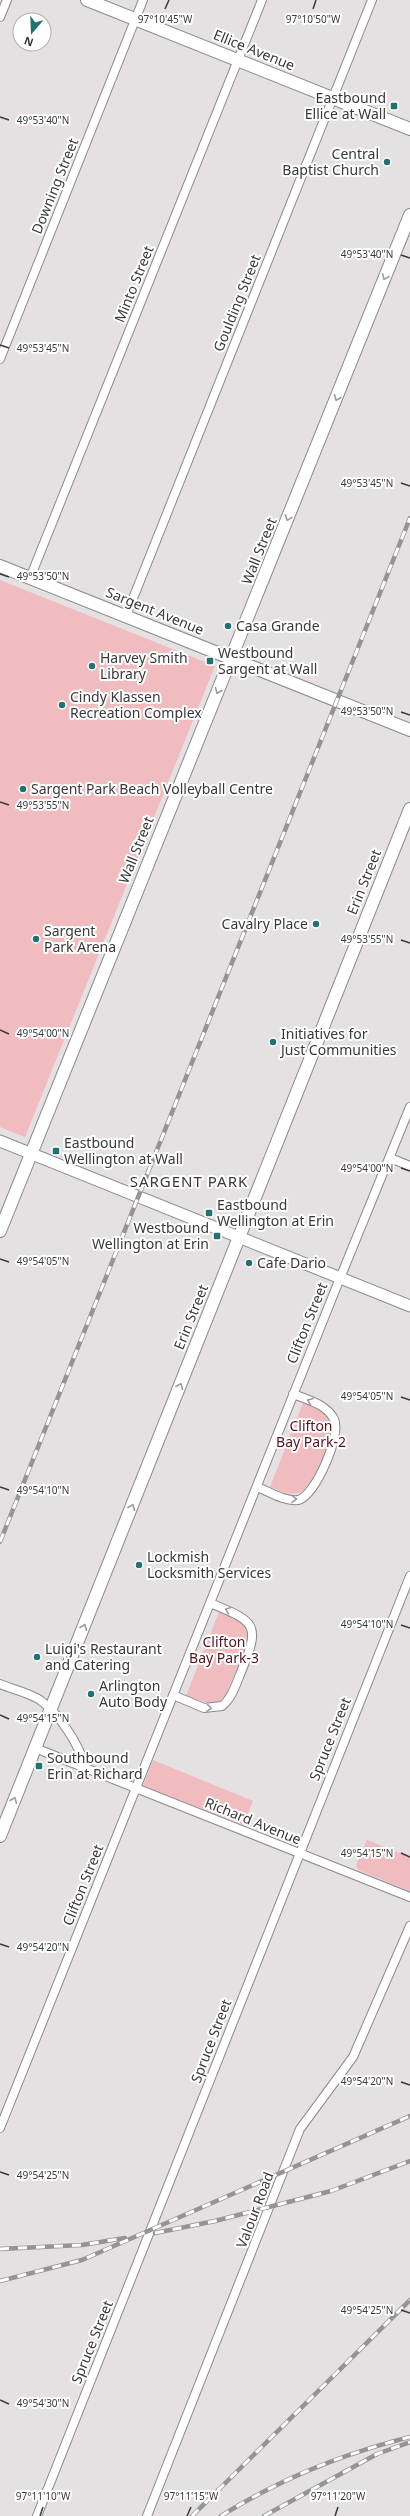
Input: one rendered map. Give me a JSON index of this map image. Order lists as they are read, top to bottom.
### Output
{
  "streets": {
    "main road": [
      "Ellice Avenue",
      "Wall Street",
      "Sargent Avenue",
      "Erin Street"
    ],
    "street": [
      "Downing Street",
      "Minto Street",
      "Goulding Street",
      "Clifton Street",
      "Spruce Street",
      "Richard Avenue",
      "Valour Road"
    ]
  },
  "crossings": [
    ["Ellice Avenue", "Downing Street"],
    ["Ellice Avenue", "Minto Street"],
    ["Ellice Avenue", "Goulding Street"],
    ["Minto Street", "Sargent Avenue"],
    ["Goulding Street", "Sargent Avenue"],
    ["Wall Street", "Sargent Avenue"],
    ["Erin Street", "Richard Avenue"],
    ["Clifton Street", "Richard Avenue"],
    ["Spruce Street", "Richard Avenue"]
  ],
  "one_way": ["Wall Street", "Erin Street"],
  "districts": ["SARGENT PARK"],
  "parks": ["Clifton Bay Park-2", "Clifton Bay Park-3"],
  "places": {
    "transit": [
      "Eastbound Ellice at Wall",
      "Westbound Sargent at Wall",
      "Eastbound Wellington at Wall",
      "Eastbound Wellington at Erin",
      "Westbound Wellington at Erin",
      "Southbound Erin at Richard"
    ],
    "other": [
      "Central Baptist Church",
      "Casa Grande",
      "Harvey Smith Library",
      "Cindy Klassen Recreation Complex",
      "Sargent Park Beach Volleyball Centre",
      "Cavalry Place",
      "Sargent Park Arena",
      "Initiatives for Just Communities",
      "Cafe Dario",
      "Lockmish Locksmith Services",
      "Luigi's Restaurant and Catering",
      "Arlington Auto Body"
    ]
  },
  "north": "bottom",
  "coordinates": [
    "97°10'45\"W",
    "97°10'50\"W",
    "49°53'40\"N",
    "49°53'45\"N",
    "49°53'50\"N",
    "49°53'55\"N",
    "49°54'00\"N",
    "49°54'05\"N",
    "49°54'10\"N",
    "49°54'15\"N",
    "49°54'20\"N",
    "49°54'25\"N",
    "49°54'30\"N",
    "97°11'10\"W",
    "97°11'15\"W",
    "97°11'20\"W"
  ]
}
